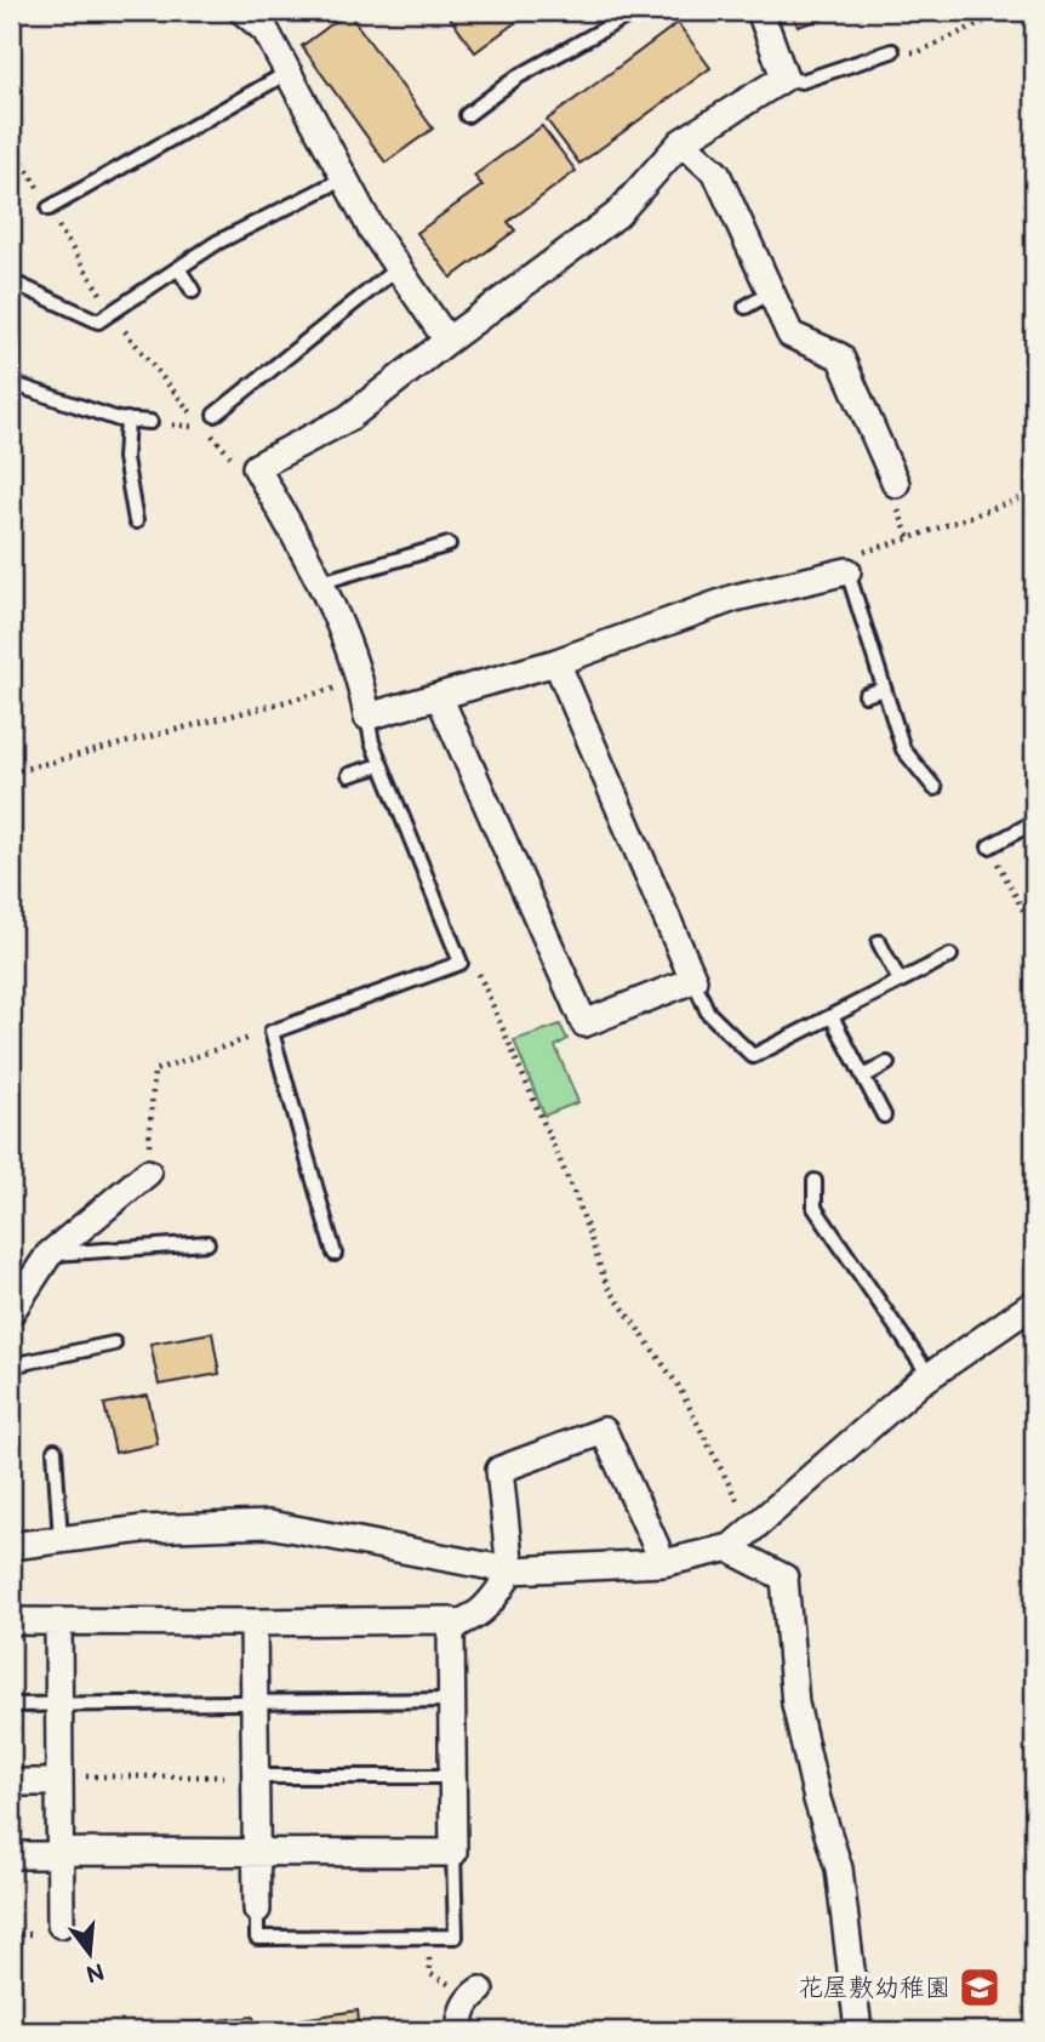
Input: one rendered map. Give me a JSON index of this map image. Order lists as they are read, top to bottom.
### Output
{
  "places": {
    "school or university": ["花屋敷幼稚園"]
  },
  "north": "bottom"
}
